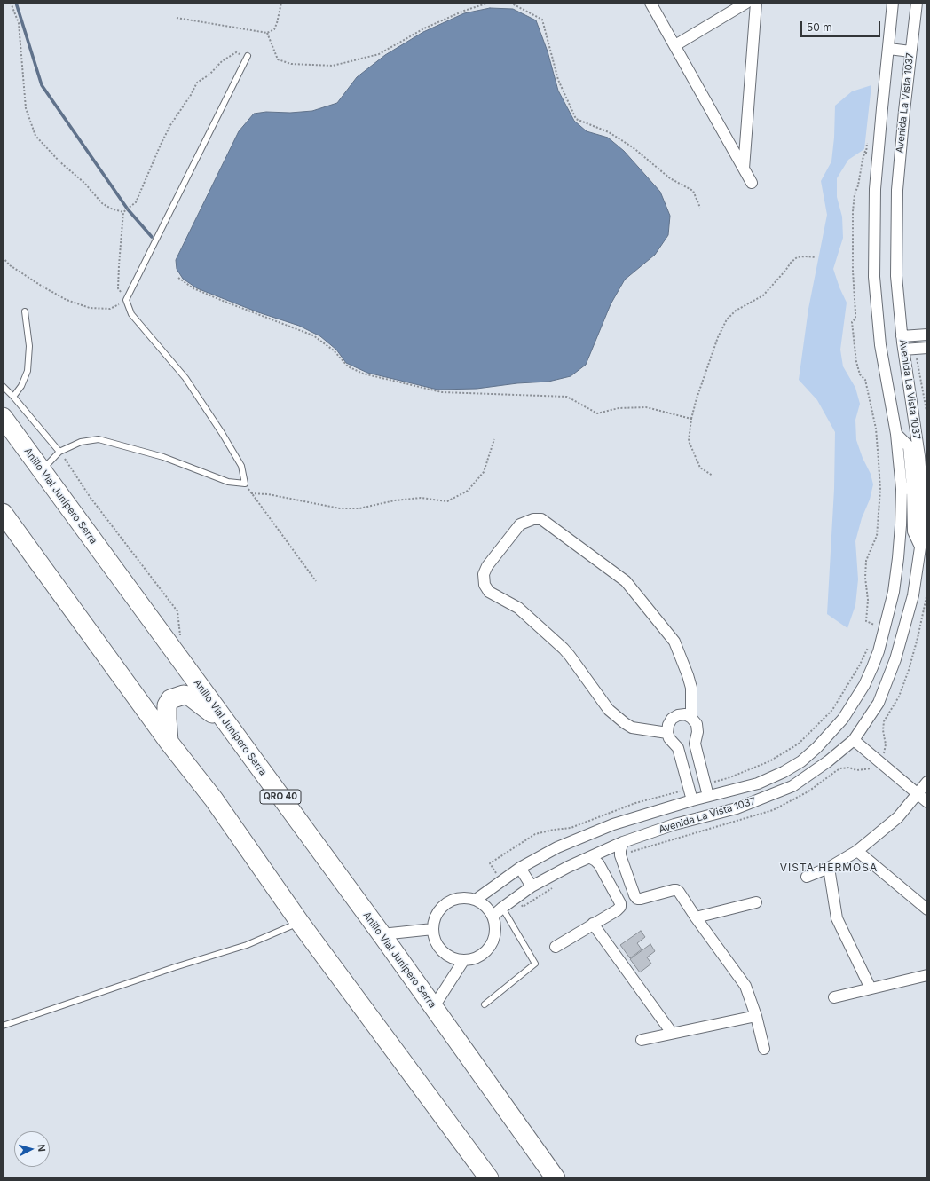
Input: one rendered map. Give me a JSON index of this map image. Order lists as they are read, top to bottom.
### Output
{
  "streets": {
    "highway": ["Anillo Vial Junípero Serra", "QRO 40"],
    "street": ["Avenida La Vista 1037"]
  },
  "districts": ["VISTA HERMOSA"],
  "scale_bar": "50 m",
  "north": "right"
}
